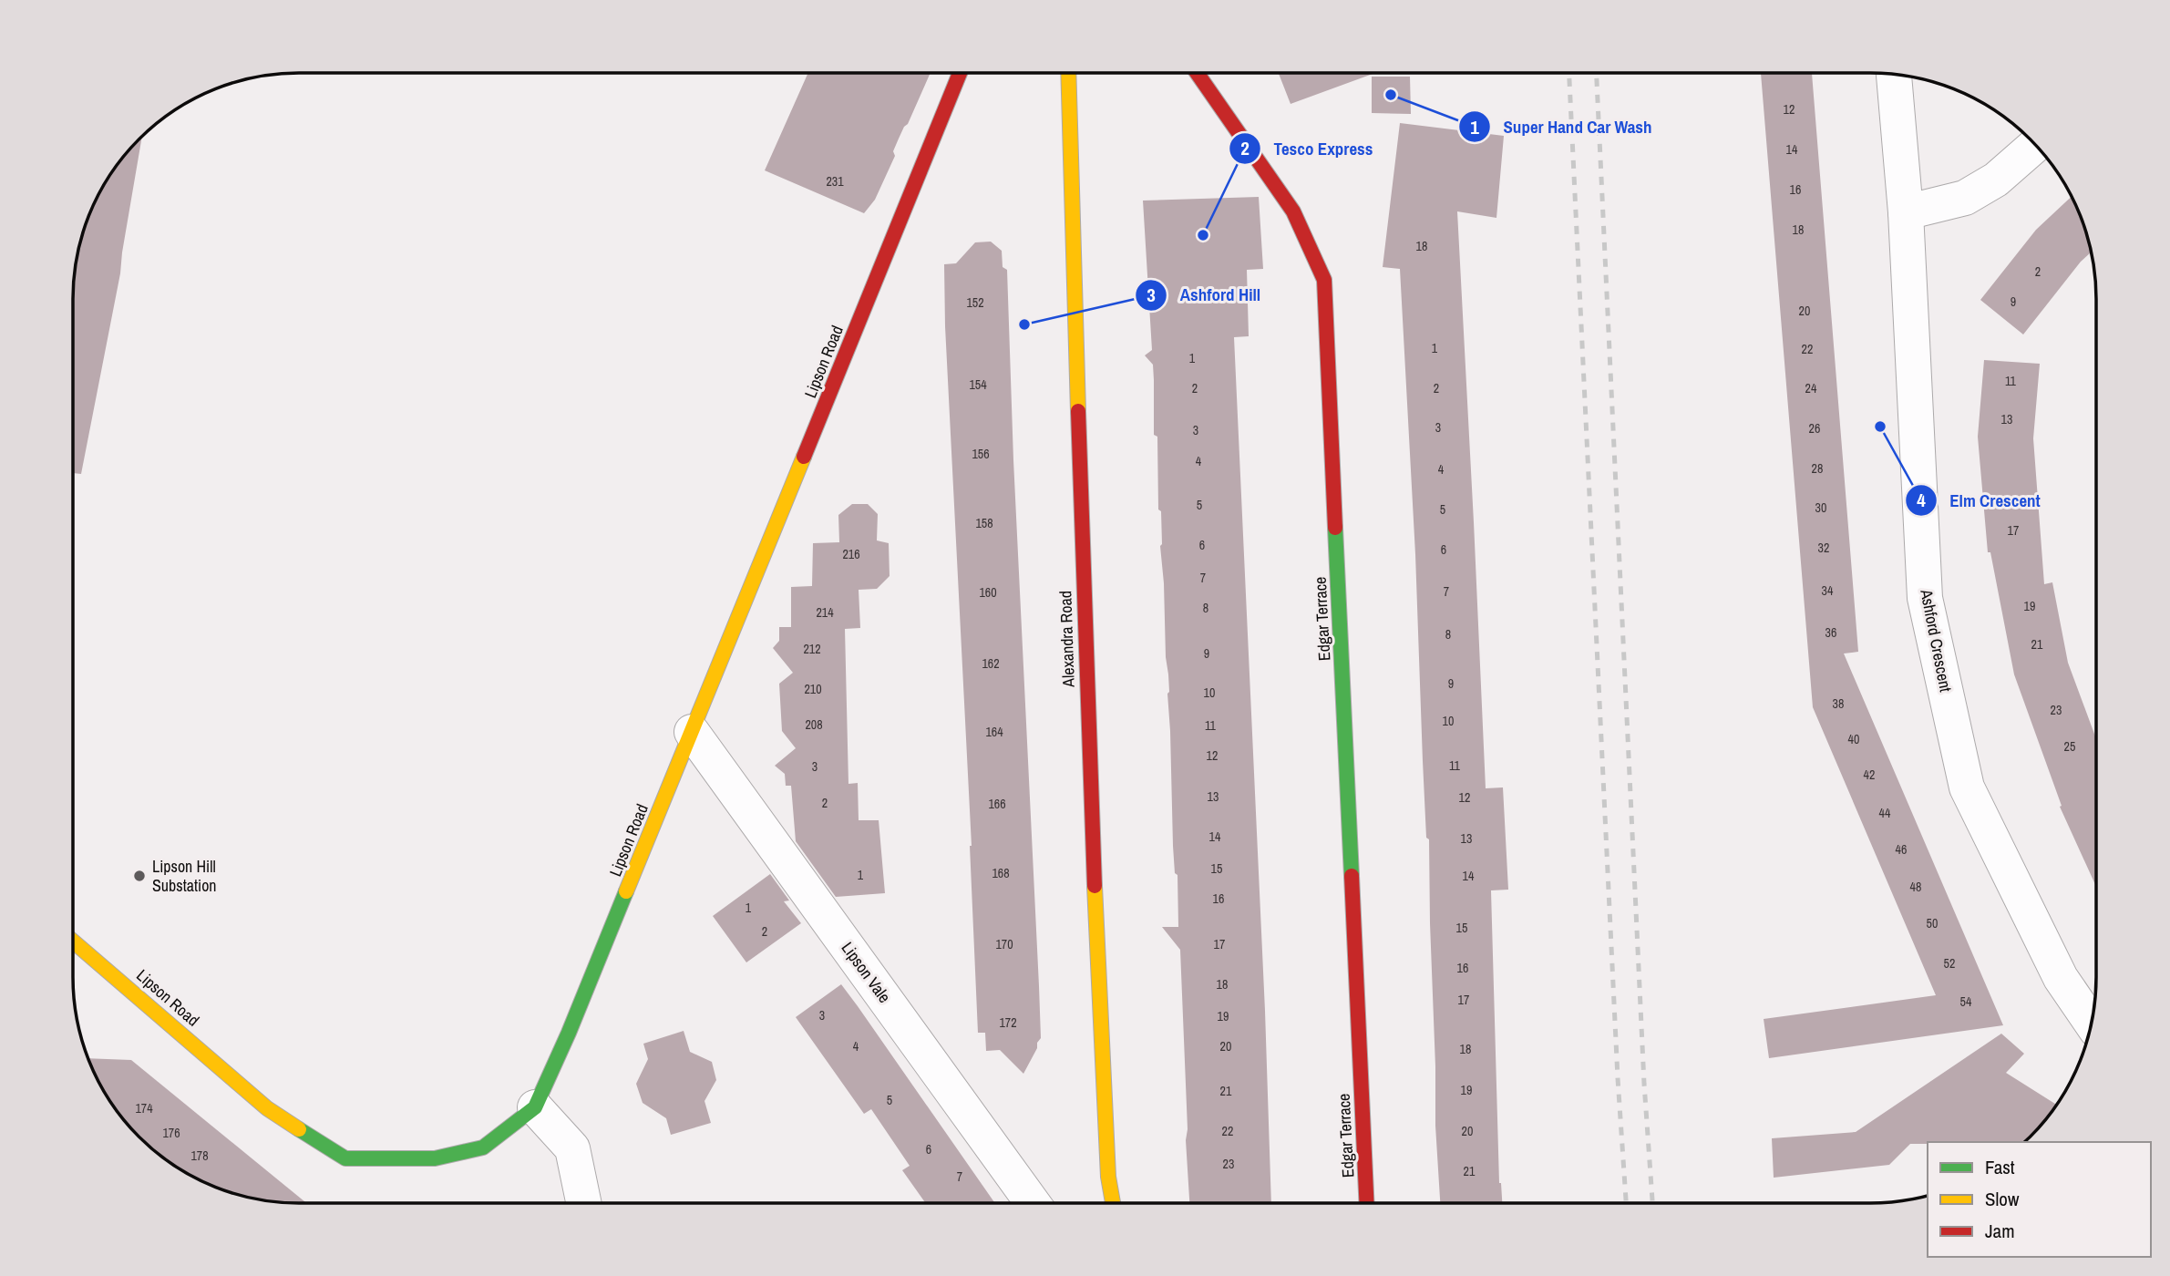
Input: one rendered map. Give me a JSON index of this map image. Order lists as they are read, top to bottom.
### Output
{
  "streets": {
    "street": [
      "Lipson Road",
      "Edgar Terrace",
      "Alexandra Road",
      "Ashford Crescent",
      "Lipson Vale"
    ]
  },
  "crossings": [
    ["Lipson Road", "Lipson Vale"]
  ],
  "places": [
    "Super Hand Car Wash",
    "Tesco Express",
    "Ashford Hill",
    "Elm Crescent",
    "Lipson Hill Substation"
  ],
  "house_numbers": [
    "12",
    "14",
    "231",
    "16",
    "18",
    "18",
    "2",
    "9",
    "152",
    "20",
    "1",
    "22",
    "1",
    "11",
    "154",
    "2",
    "2",
    "24",
    "13",
    "3",
    "26",
    "3",
    "156",
    "4",
    "28",
    "4",
    "5",
    "30",
    "5",
    "158",
    "17",
    "6",
    "32",
    "6",
    "216",
    "7",
    "34",
    "7",
    "160",
    "19",
    "8",
    "214",
    "36",
    "8",
    "21",
    "212",
    "9",
    "162",
    "9",
    "210",
    "10",
    "38",
    "23",
    "10",
    "208",
    "11",
    "164",
    "40",
    "25",
    "12",
    "11",
    "3",
    "42",
    "13",
    "12",
    "2",
    "166",
    "44",
    "14",
    "13",
    "46",
    "15",
    "168",
    "1",
    "14",
    "48",
    "16",
    "1",
    "50",
    "15",
    "2",
    "170",
    "17",
    "52",
    "16",
    "18",
    "17",
    "54",
    "3",
    "19",
    "172",
    "4",
    "20",
    "18",
    "19",
    "21",
    "5",
    "174",
    "22",
    "20",
    "176",
    "6",
    "178",
    "23",
    "21",
    "7"
  ],
  "legend": ["Fast", "Slow", "Jam"]
}
